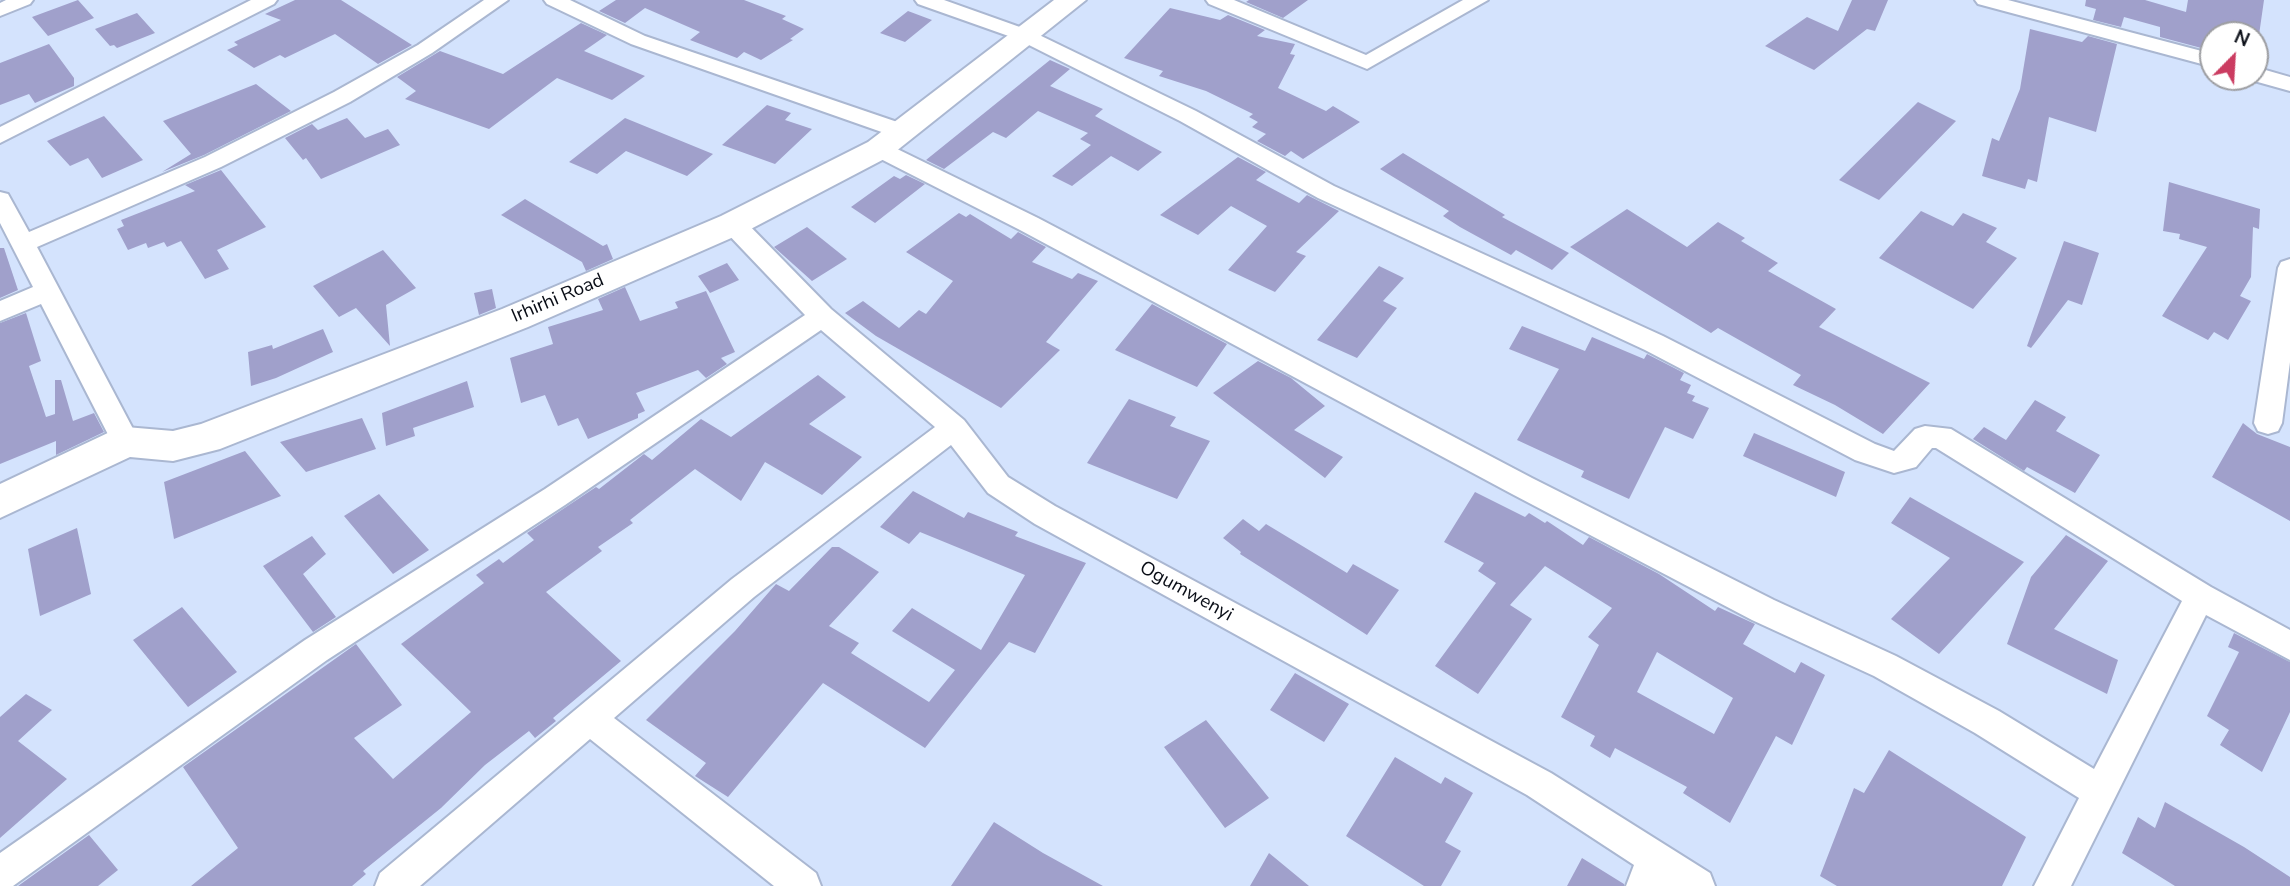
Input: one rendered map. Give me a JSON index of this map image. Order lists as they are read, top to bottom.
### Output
{
  "streets": {
    "street": ["Irhirhi Road", "Ogumwenyi"]
  },
  "crossings": [
    ["Irhirhi Road", "Ogumwenyi"]
  ],
  "north": "top right"
}
